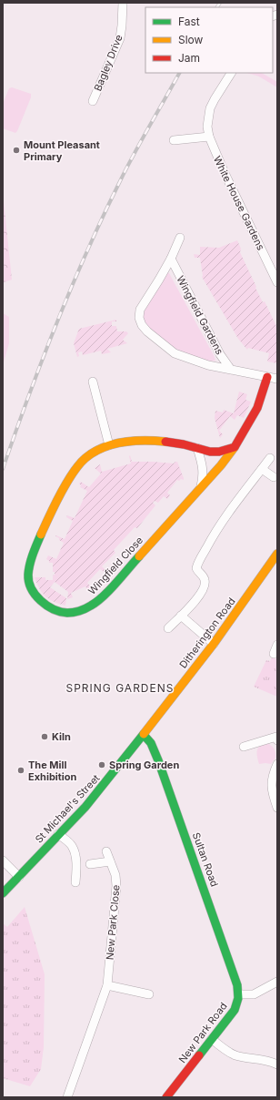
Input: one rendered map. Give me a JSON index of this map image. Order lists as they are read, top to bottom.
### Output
{
  "streets": {
    "street": [
      "Bagley Drive",
      "White House Gardens",
      "Wingfield Gardens",
      "Wingfield Close",
      "Ditherington Road",
      "St Michael's Street",
      "Sultan Road",
      "New Park Close",
      "New Park Road"
    ]
  },
  "crossings": [
    ["Wingfield Gardens", "Wingfield Close"],
    ["Ditherington Road", "St Michael's Street"],
    ["Ditherington Road", "Sultan Road"],
    ["St Michael's Street", "Sultan Road"],
    ["Sultan Road", "New Park Road"]
  ],
  "districts": ["SPRING GARDENS"],
  "places": [
    "Mount Pleasant Primary",
    "Kiln",
    "Spring Garden",
    "The Mill Exhibition"
  ],
  "legend": ["Fast", "Slow", "Jam"]
}
